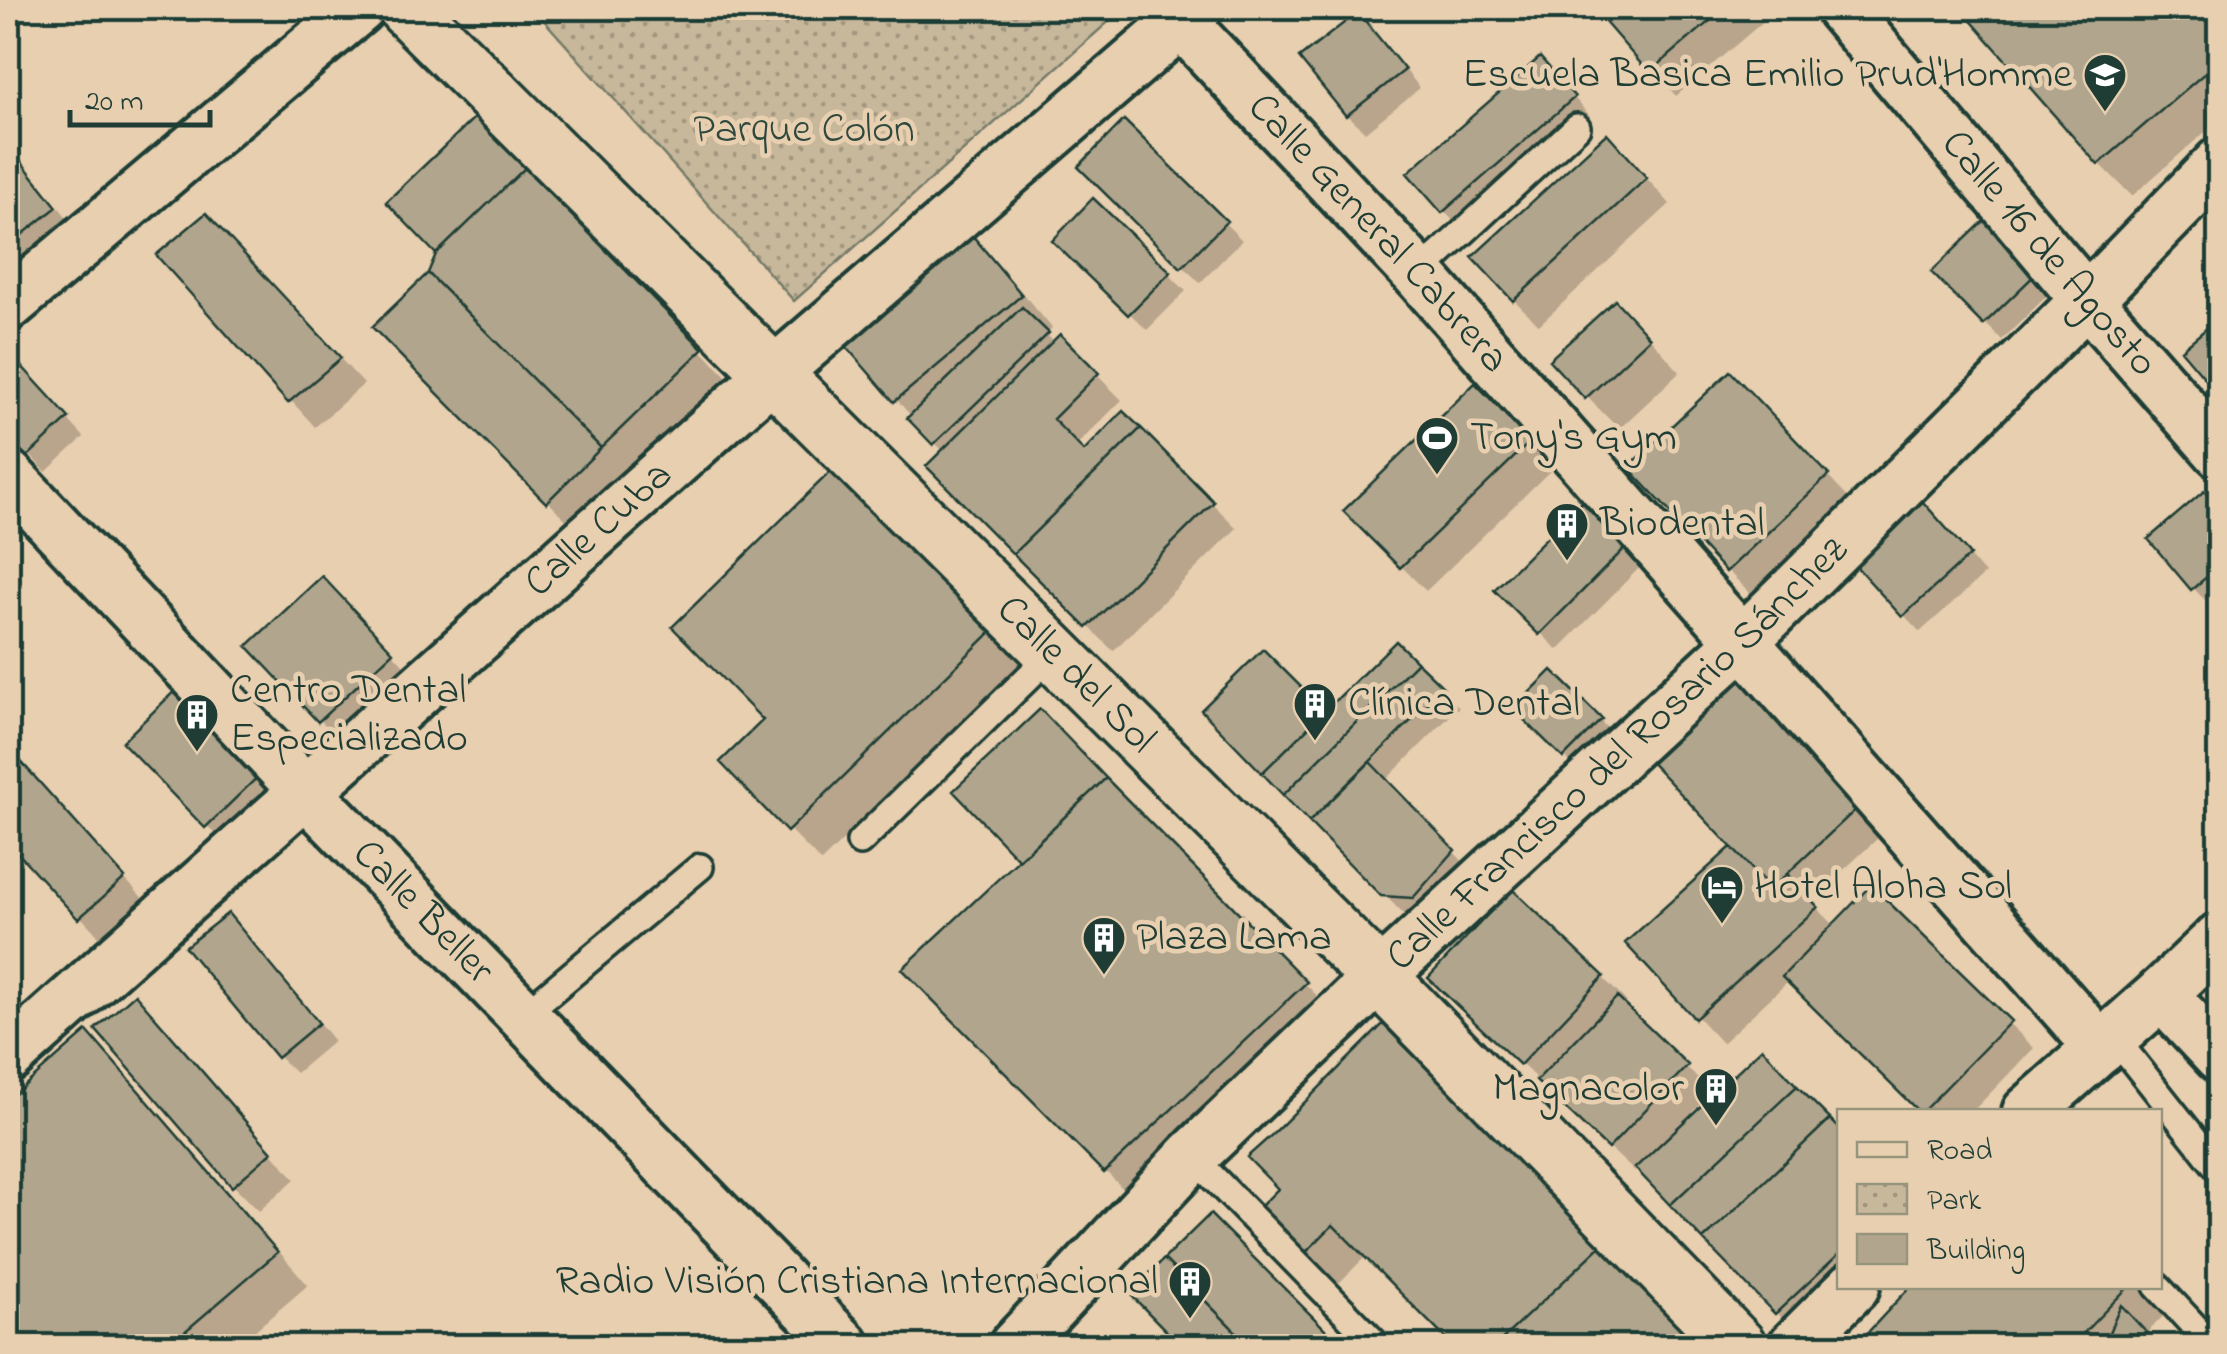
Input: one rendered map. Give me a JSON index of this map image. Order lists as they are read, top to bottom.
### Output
{
  "streets": {
    "main road": ["Calle del Sol"],
    "street": [
      "Calle General Cabrera",
      "Calle 16 de Agosto",
      "Calle Cuba",
      "Calle Francisco del Rosario Sánchez",
      "Calle Beller"
    ]
  },
  "crossings": [
    ["Calle General Cabrera", "Calle Cuba"],
    ["Calle General Cabrera", "Calle Francisco del Rosario Sánchez"],
    ["Calle 16 de Agosto", "Calle Francisco del Rosario Sánchez"],
    ["Calle Cuba", "Calle del Sol"],
    ["Calle Cuba", "Calle Beller"],
    ["Calle del Sol", "Calle Francisco del Rosario Sánchez"]
  ],
  "parks": ["Parque Colón"],
  "places": {
    "school or university": ["Escuela Basica Emilio Prud'Homme"],
    "sports": ["Tony's Gym"],
    "building": [
      "Biodental",
      "Clínica Dental",
      "Centro Dental Especializado",
      "Plaza Lama",
      "Magnacolor",
      "Radio Visión Cristiana Internacional"
    ],
    "hotel": ["Hotel Aloha Sol"]
  },
  "legend": ["Road", "Park", "Building"],
  "scale_bar": "20 m"
}
